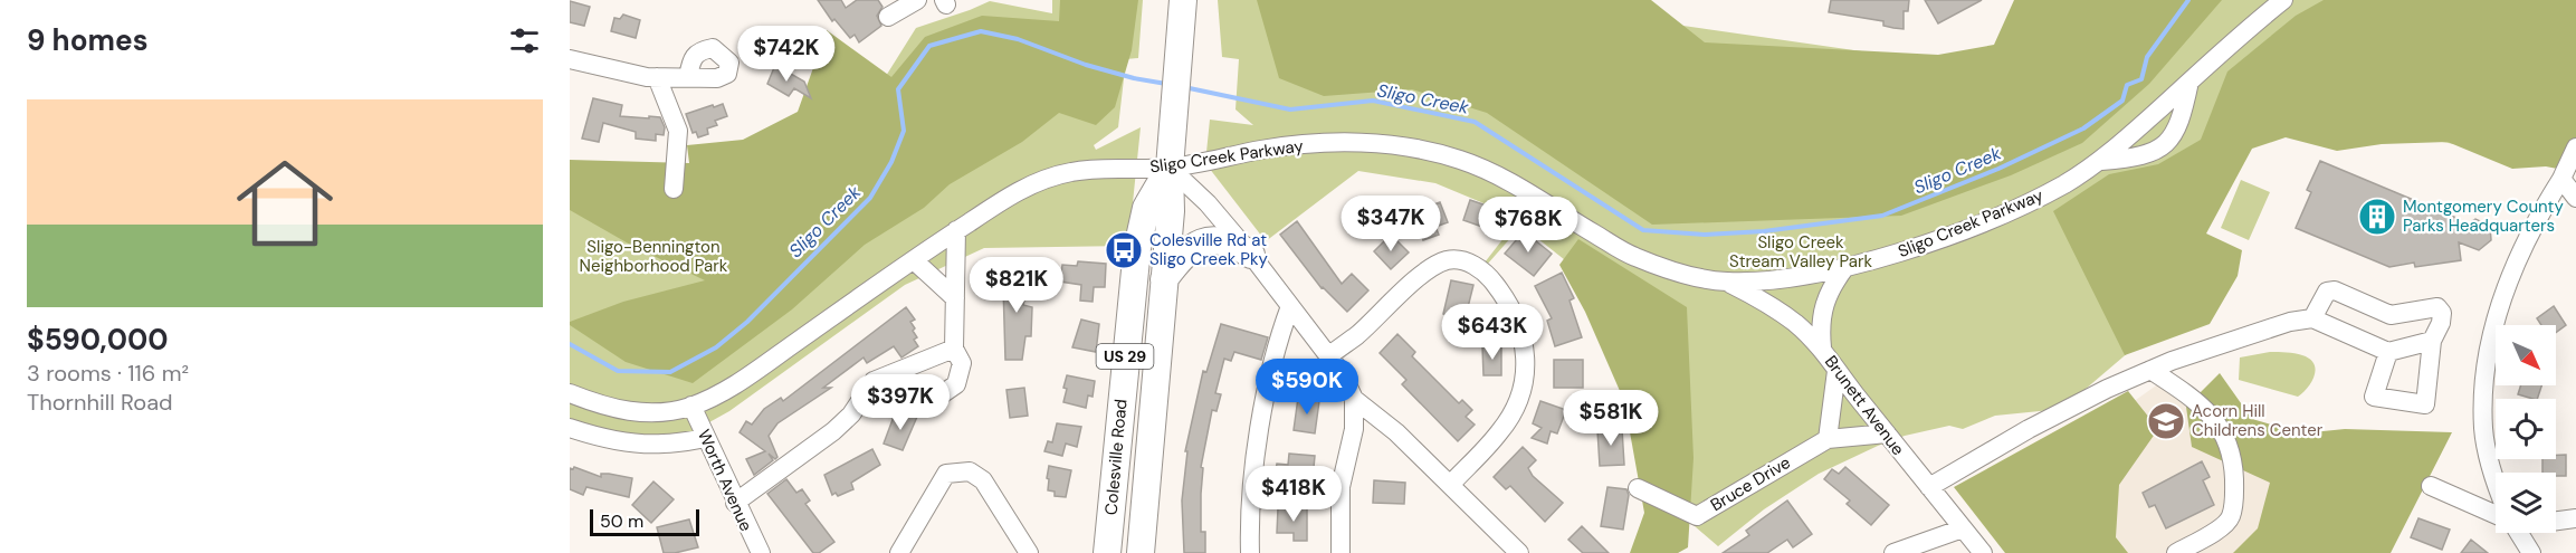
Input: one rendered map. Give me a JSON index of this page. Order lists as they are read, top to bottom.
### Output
{
  "streets": {
    "highway": ["US 29", "Colesville Road"],
    "street": [
      "Sligo Creek Parkway",
      "Brunett Avenue",
      "Worth Avenue",
      "Bruce Drive"
    ]
  },
  "crossings": [
    ["Sligo Creek Parkway", "Brunett Avenue"],
    ["Sligo Creek Parkway", "Colesville Road"],
    ["Sligo Creek Parkway", "Worth Avenue"],
    ["Brunett Avenue", "Bruce Drive"]
  ],
  "water": ["Sligo Creek"],
  "parks": ["Sligo Creek Stream Valley Park", "Sligo-Bennington Neighborhood Park"],
  "places": {
    "building": ["Montgomery County Parks Headquarters"],
    "bus stop": ["Colesville Rd at Sligo Creek Pky"],
    "school or university": ["Acorn Hill Childrens Center"]
  },
  "scale_bar": "50 m",
  "north": "bottom right",
  "page": {
    "heading": "9 homes",
    "price": [
      "$742K",
      "$347K",
      "$768K",
      "$821K",
      "$643K",
      "$590K",
      "$397K",
      "$581K",
      "$418K"
    ],
    "list": [
      {
        "name": "$590,000",
        "note": "3 rooms · 116 m² · Thornhill Road"
      }
    ],
    "scale": "50 m"
  }
}
